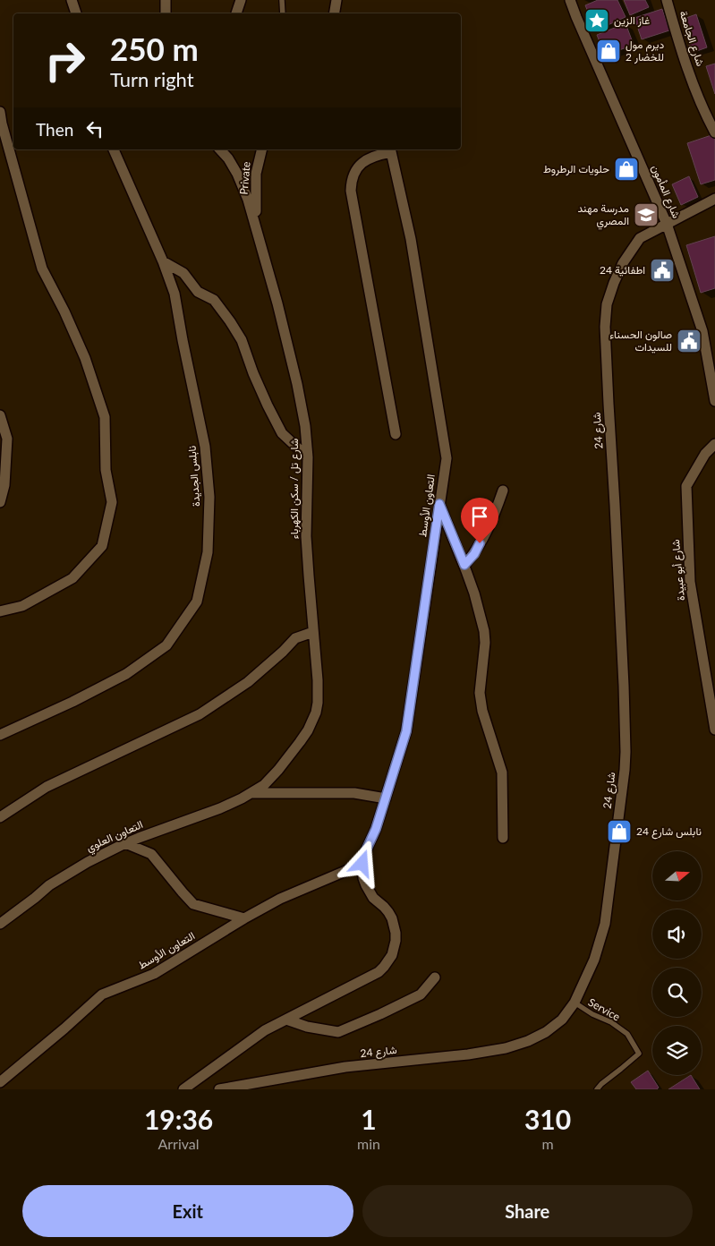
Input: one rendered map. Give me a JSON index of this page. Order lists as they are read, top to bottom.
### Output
{
  "streets": {
    "street": [
      "شارع الجامعة",
      "Private",
      "شارع المأمون",
      "شارع 24",
      "نابلس الجديدة",
      "شارع تل / سكن الكهرباء",
      "التعاون الأوسط",
      "شارع أبو عبيدة",
      "التعاون العلوي"
    ],
    "lane": ["Service"]
  },
  "crossings": [
    ["شارع المأمون", "شارع 24"],
    ["شارع 24", "Service"],
    ["شارع تل / سكن الكهرباء", "التعاون العلوي"]
  ],
  "places": {
    "place": ["غاز الزين"],
    "shop": ["ديرم مول 2 للخضار", "حلويات الرطروط", "نابلس شارع 24"],
    "school or university": ["مدرسة مهند المصري"],
    "public building": ["اطفائية 24", "صالون الحسناء للسيدات"]
  },
  "north": "right",
  "page": {
    "turn": ["250 m", "Turn right"],
    "then": "Then",
    "eta": [
      "19:36",
      "Arrival",
      "1",
      "min",
      "310",
      "m"
    ],
    "buttons": ["Exit", "Share"]
  }
}
